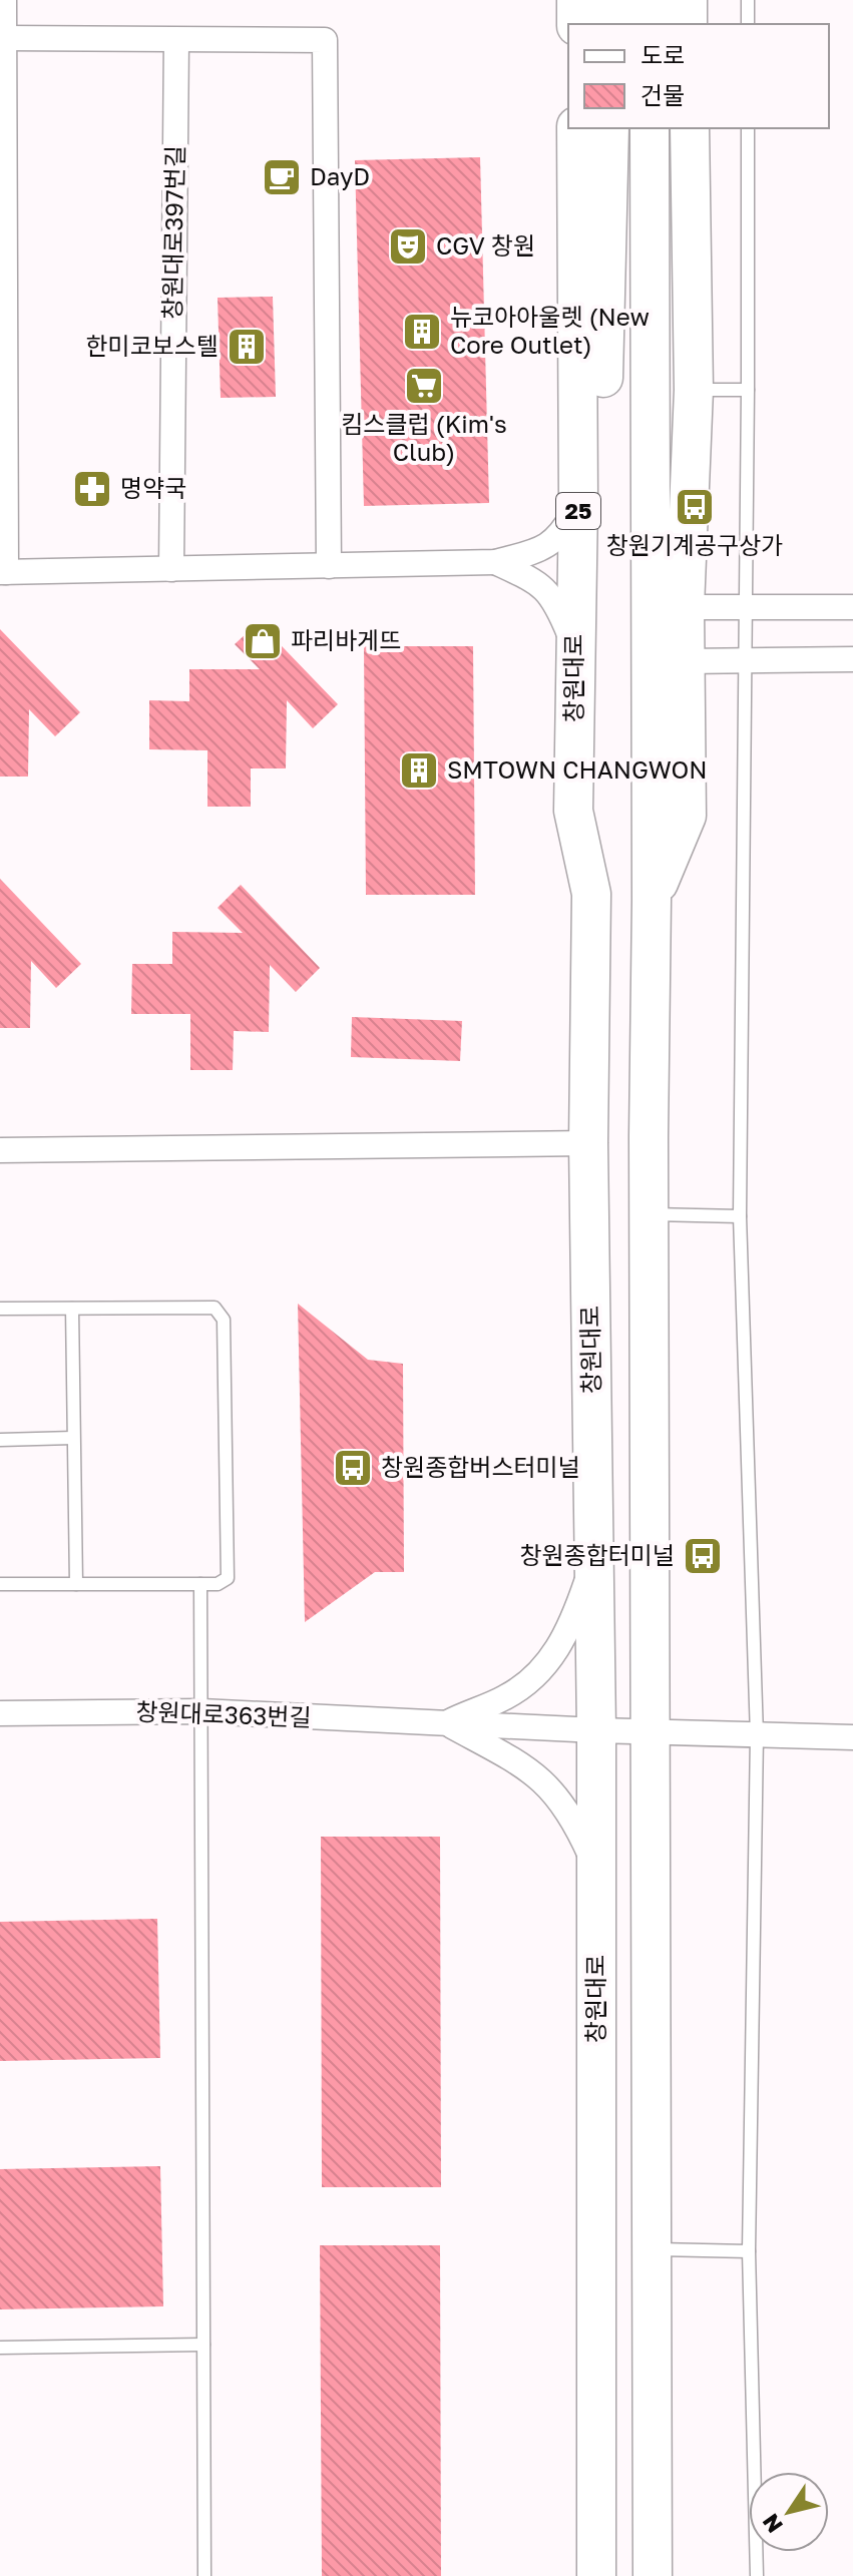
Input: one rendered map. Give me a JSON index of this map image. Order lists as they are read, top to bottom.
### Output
{
  "streets": {
    "main road": ["25", "창원대로"],
    "street": ["창원대로397번길", "창원대로363번길"]
  },
  "crossings": [
    ["창원대로", "창원대로363번길"]
  ],
  "places": {
    "cafe": ["DayD"],
    "theatre": ["CGV 창원"],
    "building": ["뉴코아아울렛 (New Core Outlet)", "한미코보스텔", "SMTOWN CHANGWON"],
    "supermarket": ["킴스클럽 (Kim's Club)"],
    "pharmacy": ["명약국"],
    "bus stop": ["창원기계공구상가", "창원종합버스터미널", "창원종합터미널"],
    "shop": ["파리바게뜨"]
  },
  "legend": ["도로", "건물"],
  "north": "bottom left"
}
